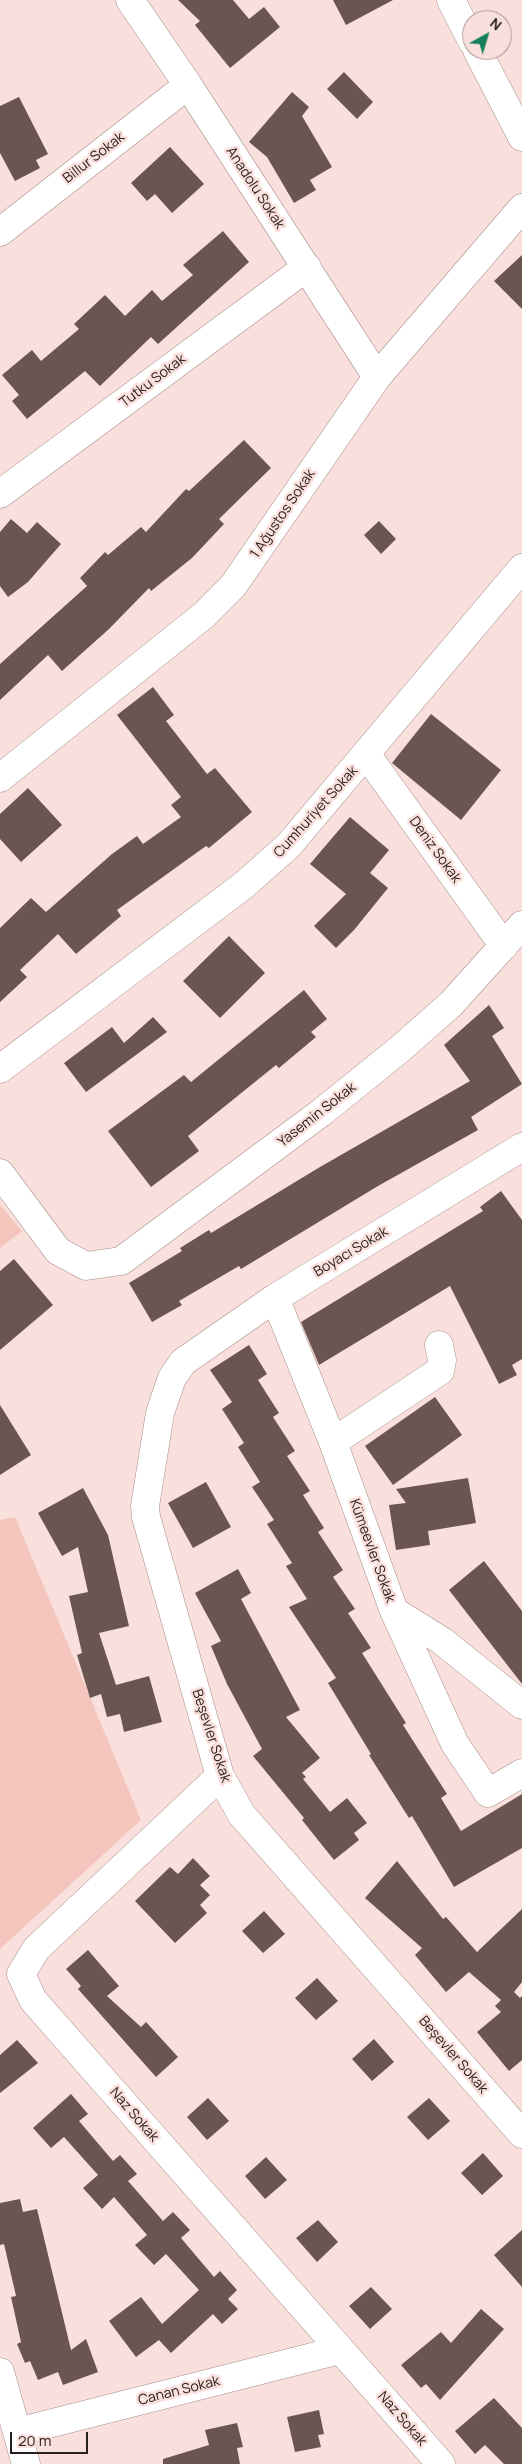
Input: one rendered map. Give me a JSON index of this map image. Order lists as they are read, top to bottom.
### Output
{
  "streets": {
    "street": [
      "Billur Sokak",
      "Anadolu Sokak",
      "Tutku Sokak",
      "1 Ağustos Sokak",
      "Cumhuriyet Sokak",
      "Deniz Sokak",
      "Yasemin Sokak",
      "Boyacı Sokak",
      "Kümeevler Sokak",
      "Beşevler Sokak",
      "Naz Sokak",
      "Canan Sokak"
    ]
  },
  "crossings": [
    ["Billur Sokak", "Anadolu Sokak"],
    ["Anadolu Sokak", "Tutku Sokak"],
    ["Anadolu Sokak", "1 Ağustos Sokak"],
    ["Cumhuriyet Sokak", "Deniz Sokak"],
    ["Deniz Sokak", "Yasemin Sokak"],
    ["Boyacı Sokak", "Kümeevler Sokak"],
    ["Boyacı Sokak", "Beşevler Sokak"],
    ["Beşevler Sokak", "Naz Sokak"],
    ["Naz Sokak", "Canan Sokak"]
  ],
  "scale_bar": "20 m",
  "north": "top right"
}
